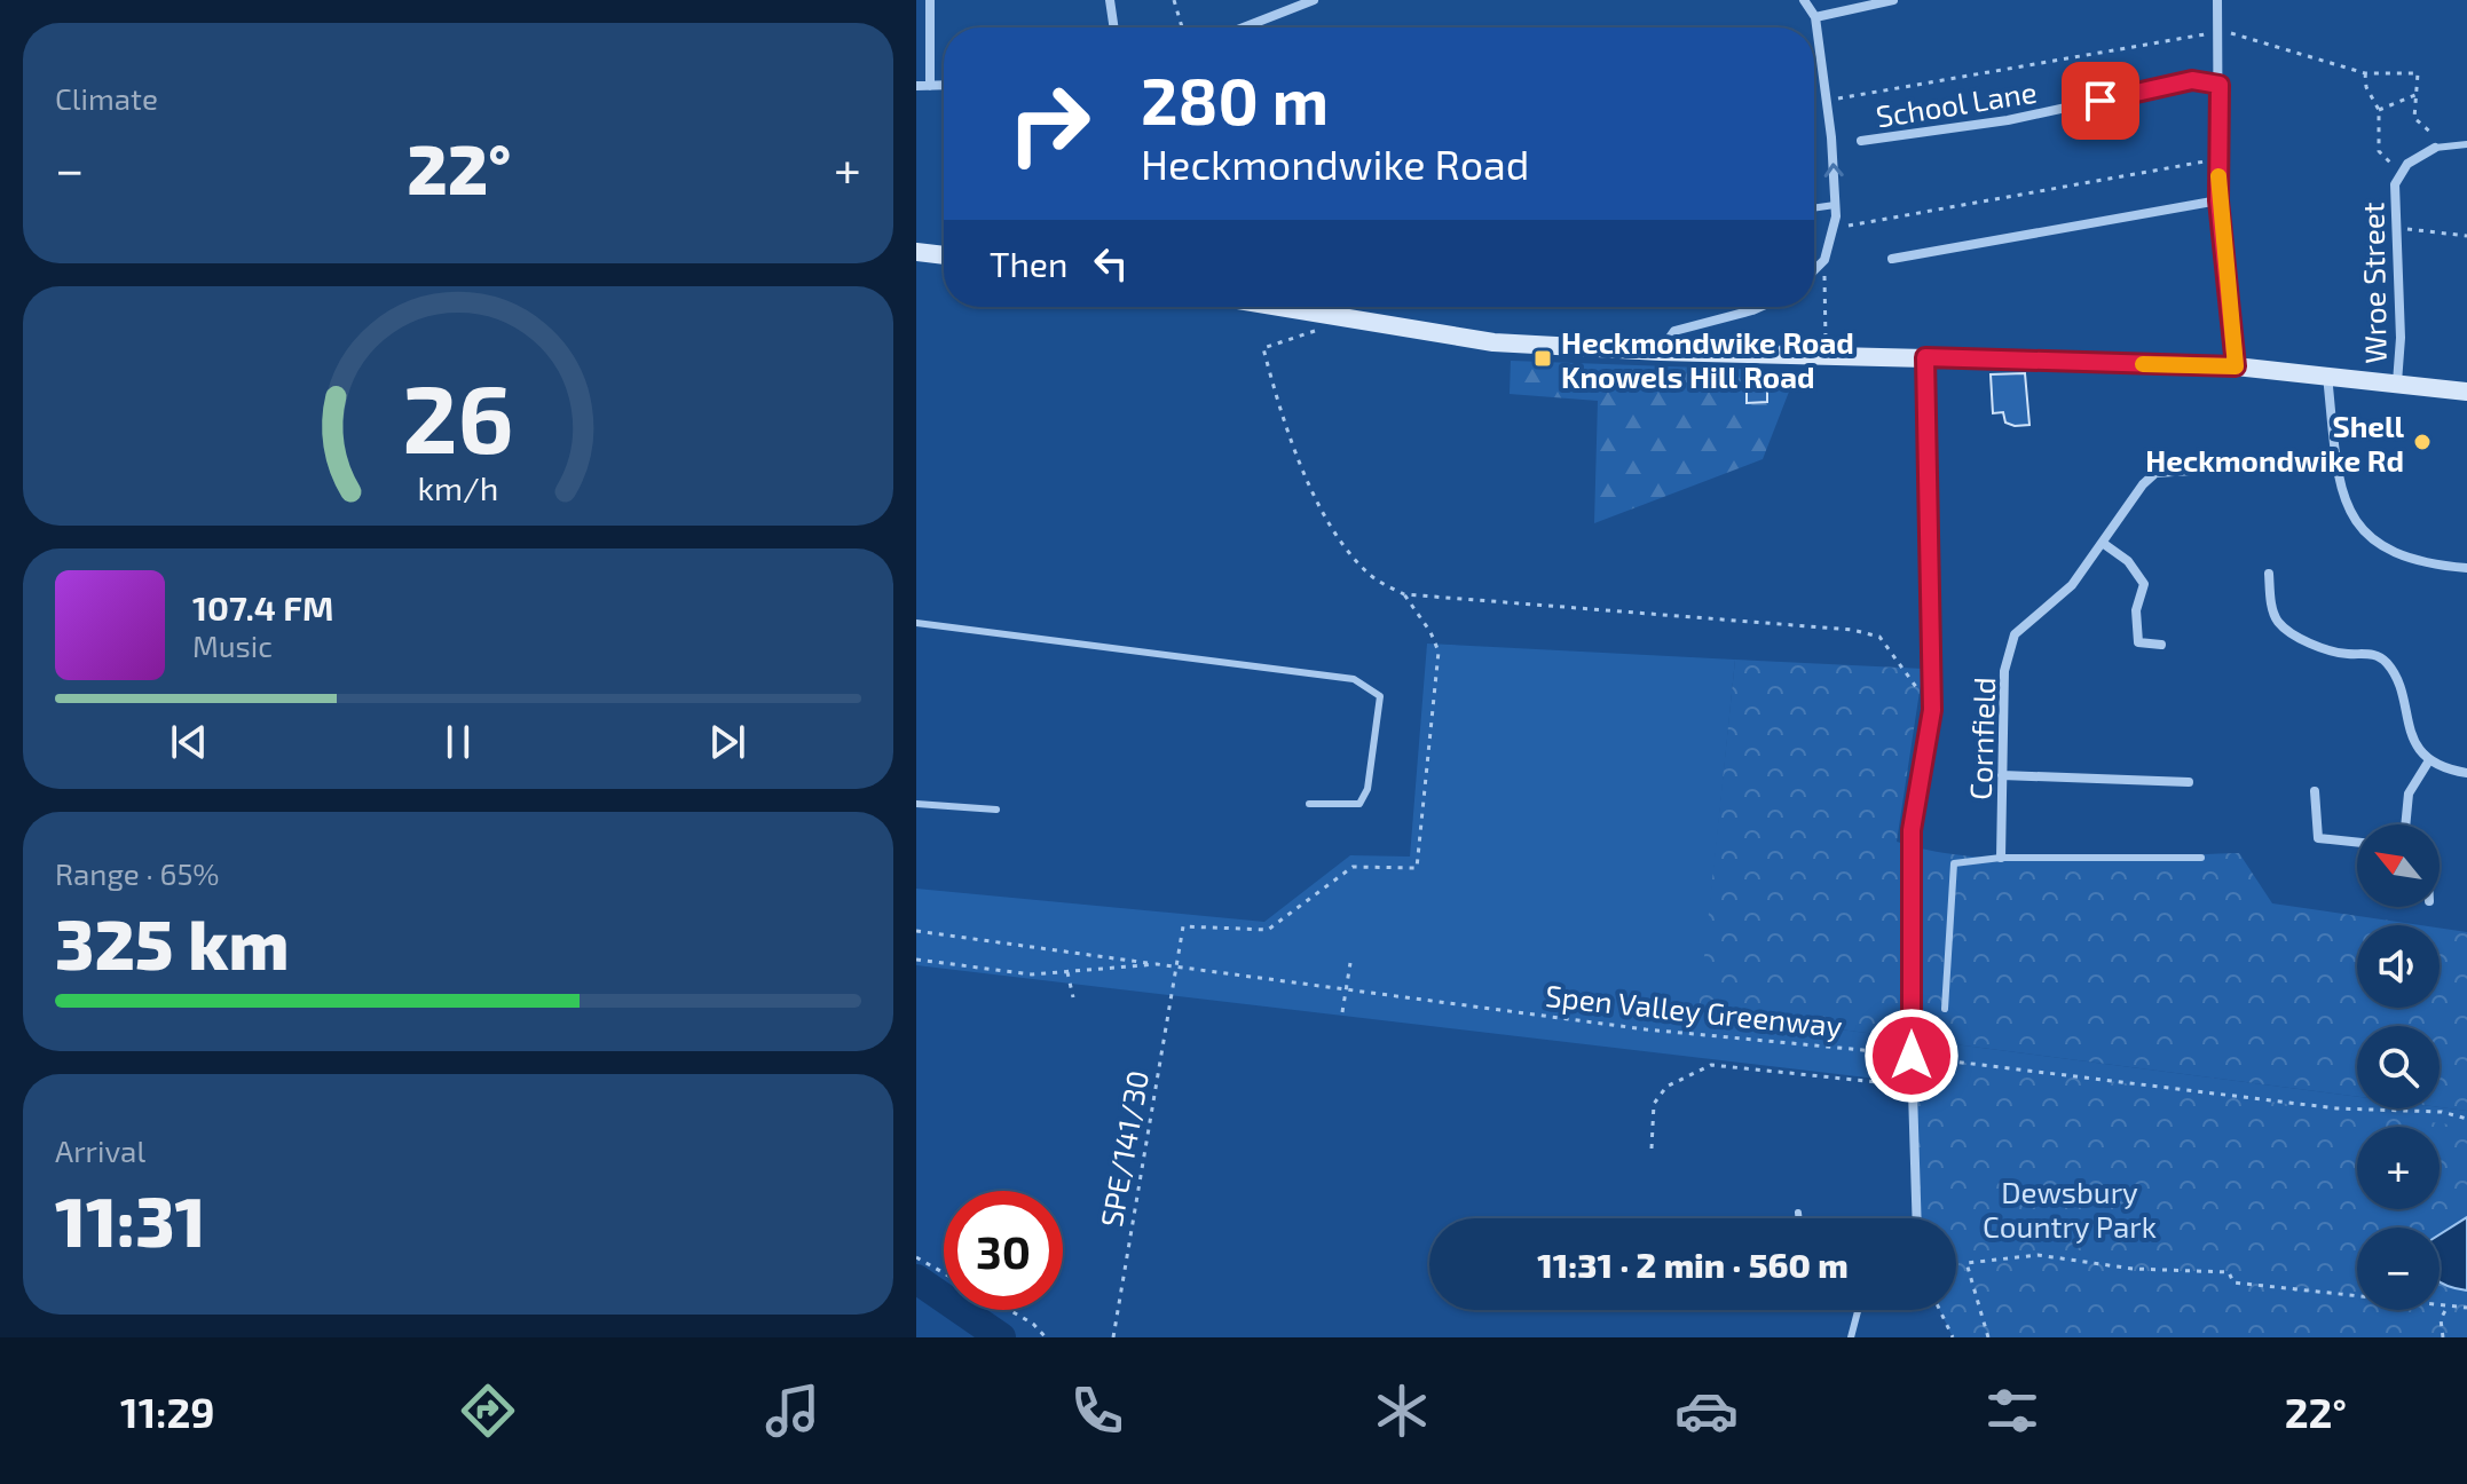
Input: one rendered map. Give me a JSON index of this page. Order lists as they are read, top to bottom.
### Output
{
  "streets": {
    "street": ["School Lane", "Wroe Street", "Cornfield"],
    "path": ["Spen Valley Greenway", "SPE/141/30"]
  },
  "crossings": [
    ["Spen Valley Greenway", "SPE/141/30"]
  ],
  "parks": ["Dewsbury Country Park"],
  "places": {
    "transit": ["Heckmondwike Road Knowels Hill Road"],
    "other": ["Shell Heckmondwike Rd"]
  },
  "north": "top left",
  "page": {
    "tile": [
      "Climate",
      ["Range · 65%", "325 km"],
      ["Arrival", "11:31"]
    ],
    "turn": ["280 m", "Heckmondwike Road"],
    "heat": ["−", "22°", "+"],
    "then": "Then",
    "song": ["107.4 FM", "Music"],
    "map_buttons": ["+", "−"],
    "limit": "30",
    "trip": "11:31 · 2 min · 560 m",
    "tabs": ["11:29", "22°"],
    "gauge": ["26", "km/h"]
  }
}
